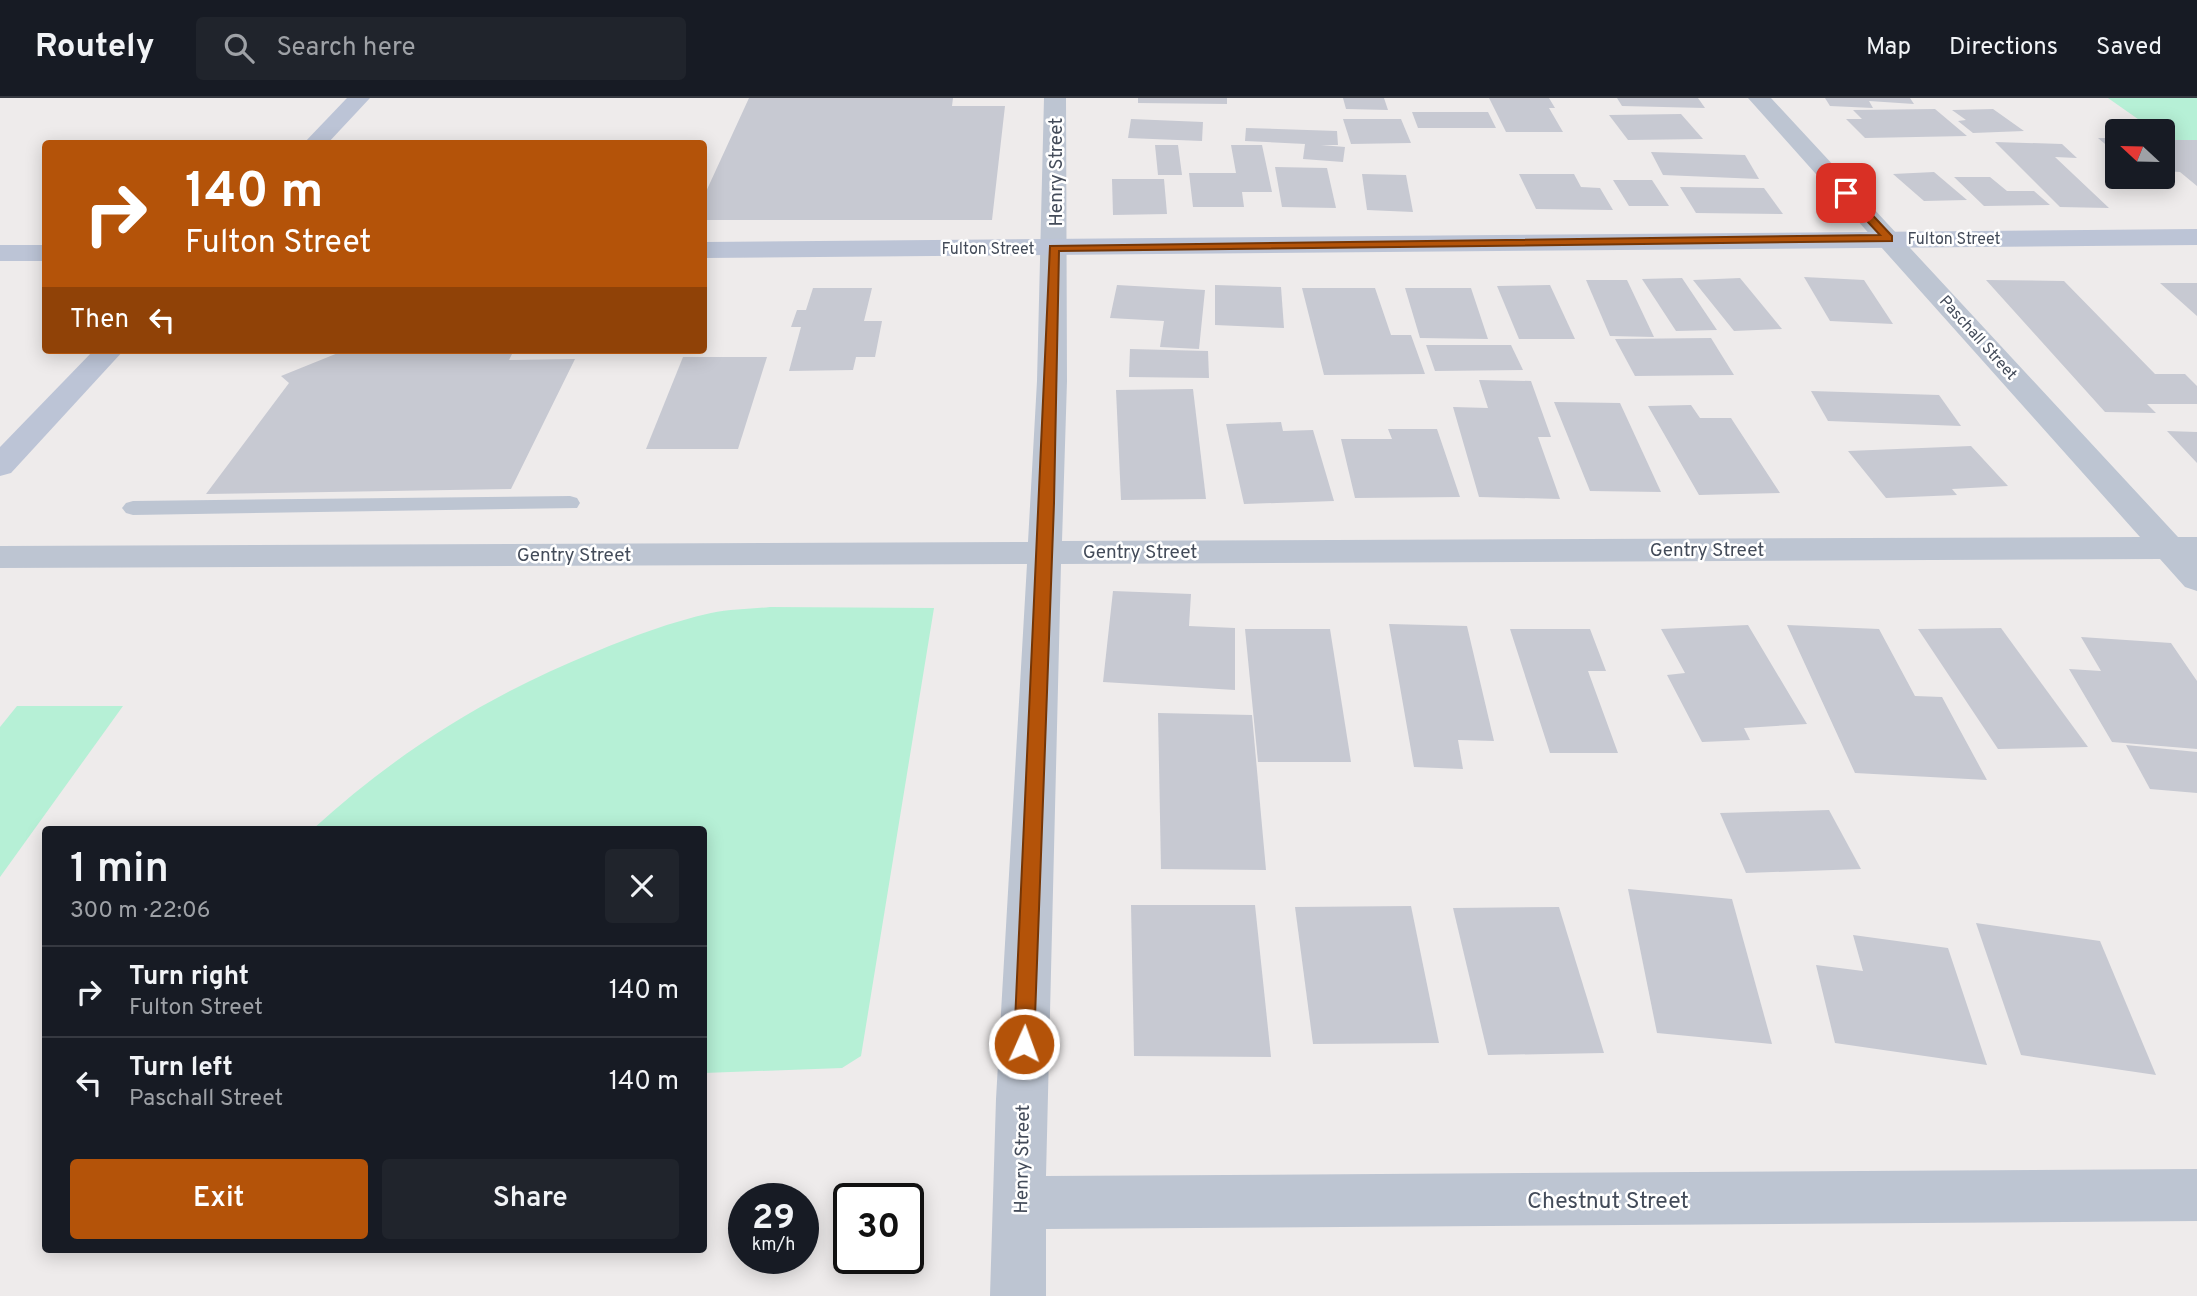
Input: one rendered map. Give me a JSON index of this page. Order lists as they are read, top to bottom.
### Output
{
  "streets": {
    "street": [
      "Henry Street",
      "Fulton Street",
      "Paschall Street",
      "Gentry Street",
      "Chestnut Street"
    ]
  },
  "crossings": [
    ["Henry Street", "Fulton Street"],
    ["Henry Street", "Gentry Street"],
    ["Henry Street", "Chestnut Street"],
    ["Fulton Street", "Paschall Street"],
    ["Paschall Street", "Gentry Street"]
  ],
  "north": "left",
  "page": {
    "header": "Routely",
    "search": "Search here",
    "nav": ["Map", "Directions", "Saved"],
    "turn": ["140 m", "Fulton Street"],
    "then": "Then",
    "heading": ["1 min", "300 m · 22:06"],
    "list": [
      {
        "name": "Turn right",
        "note": "Fulton Street",
        "value": "140 m"
      },
      {
        "name": "Turn left",
        "note": "Paschall Street",
        "value": "140 m"
      }
    ],
    "buttons": ["Exit", "Share"],
    "speed": "29 km/h",
    "limit": "30"
  }
}
